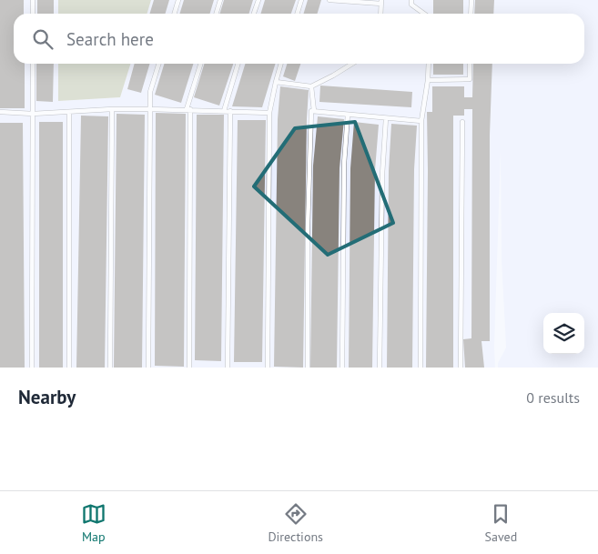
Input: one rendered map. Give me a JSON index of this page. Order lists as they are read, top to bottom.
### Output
{
  "page": {
    "search": "Search here",
    "heading": ["Nearby", "0 results"],
    "nav": ["Map", "Directions", "Saved"]
  }
}
